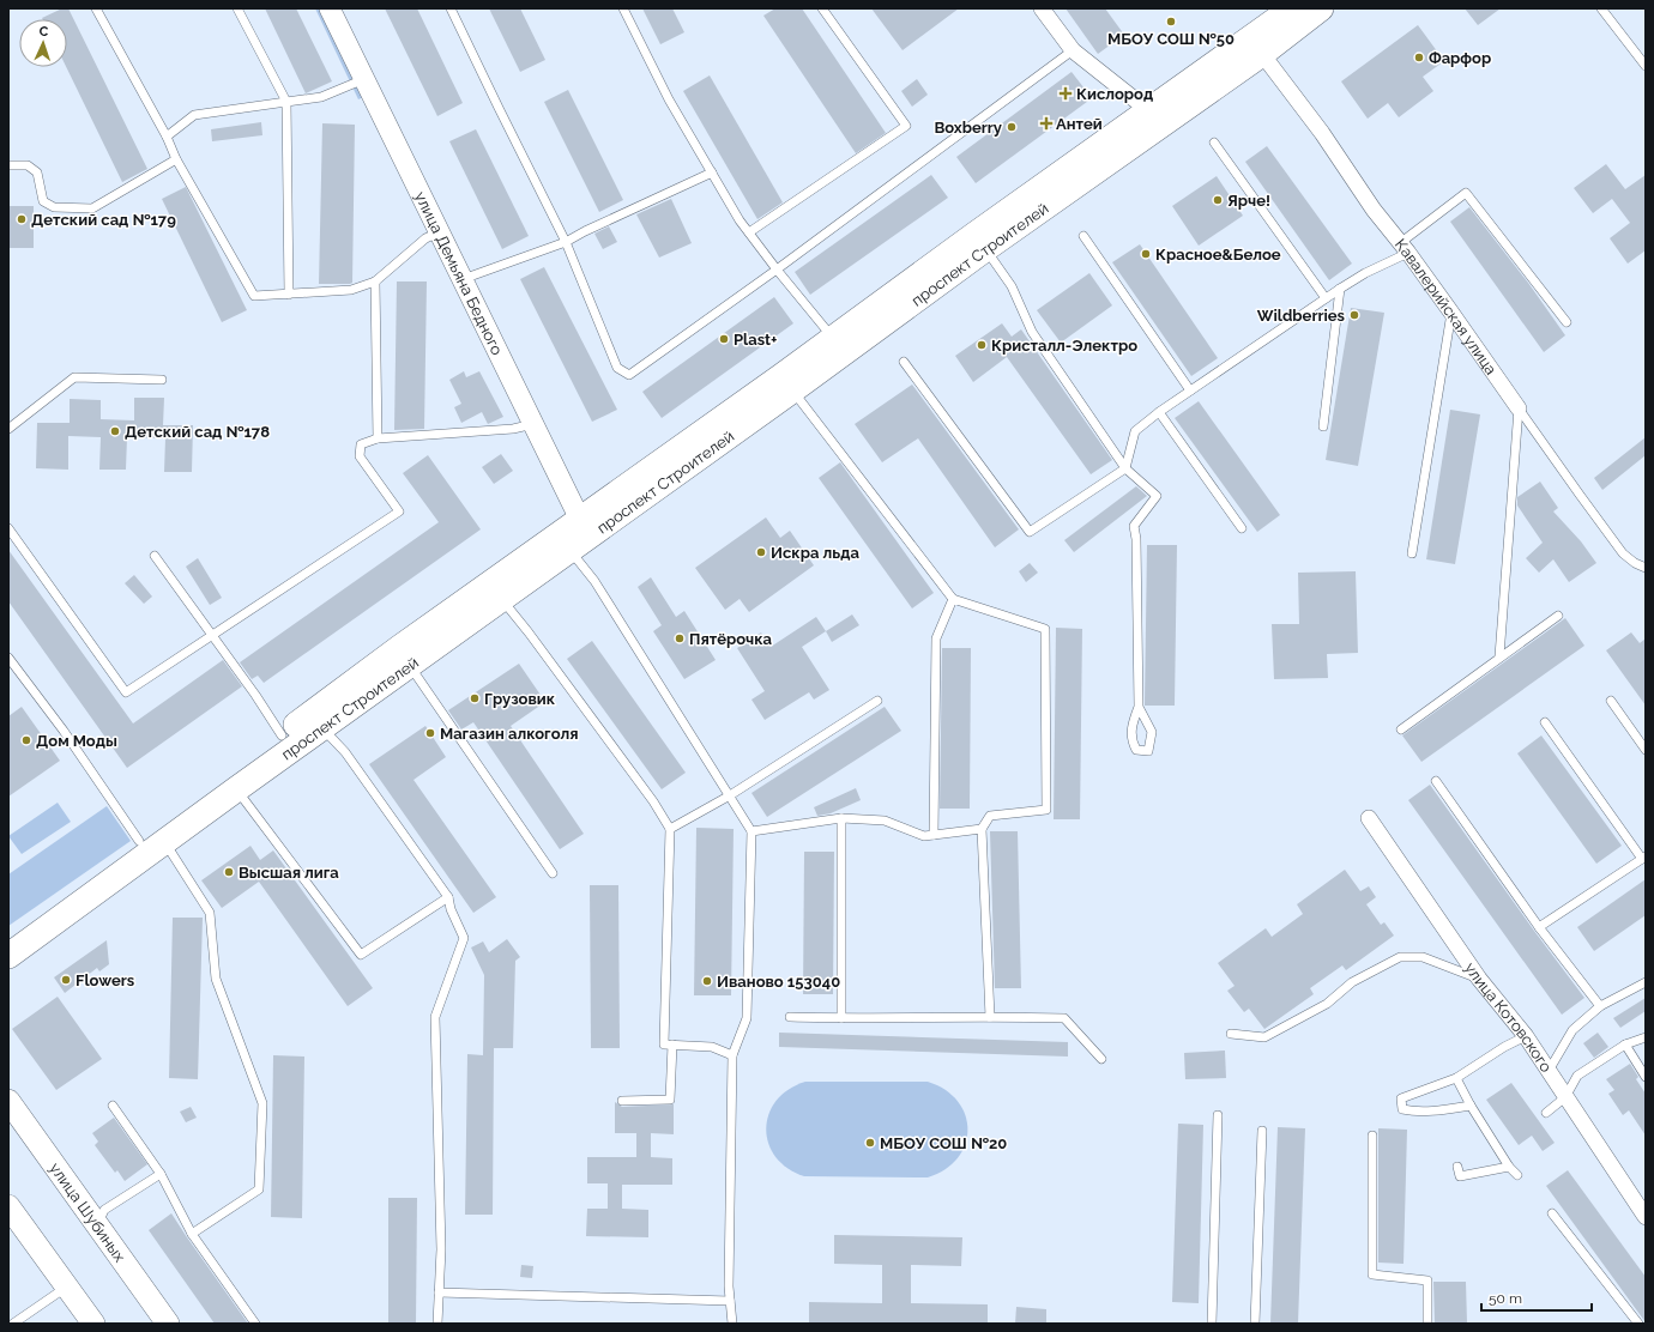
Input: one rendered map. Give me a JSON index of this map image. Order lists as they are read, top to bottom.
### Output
{
  "streets": {
    "main road": ["проспект Строителей", "улица Шубиных"],
    "street": ["улица Демьяна Бедного", "Кавалерийская улица", "улица Котовского"]
  },
  "crossings": [
    ["проспект Строителей", "улица Демьяна Бедного"],
    ["проспект Строителей", "Кавалерийская улица"]
  ],
  "places": {
    "other": [
      "МБОУ СОШ №50",
      "Фарфор",
      "Boxberry",
      "Ярче!",
      "Детский сад №179",
      "Красное&Белое",
      "Wildberries",
      "Plast+",
      "Кристалл-Электро",
      "Детский сад №178",
      "Искра льда",
      "Пятёрочка",
      "Грузовик",
      "Магазин алкоголя",
      "Дом Моды",
      "Высшая лига",
      "Flowers",
      "Иваново 153040",
      "МБОУ СОШ №20"
    ],
    "health": ["Кислород", "Антей"]
  },
  "scale_bar": "50 m",
  "north": "top"
}
